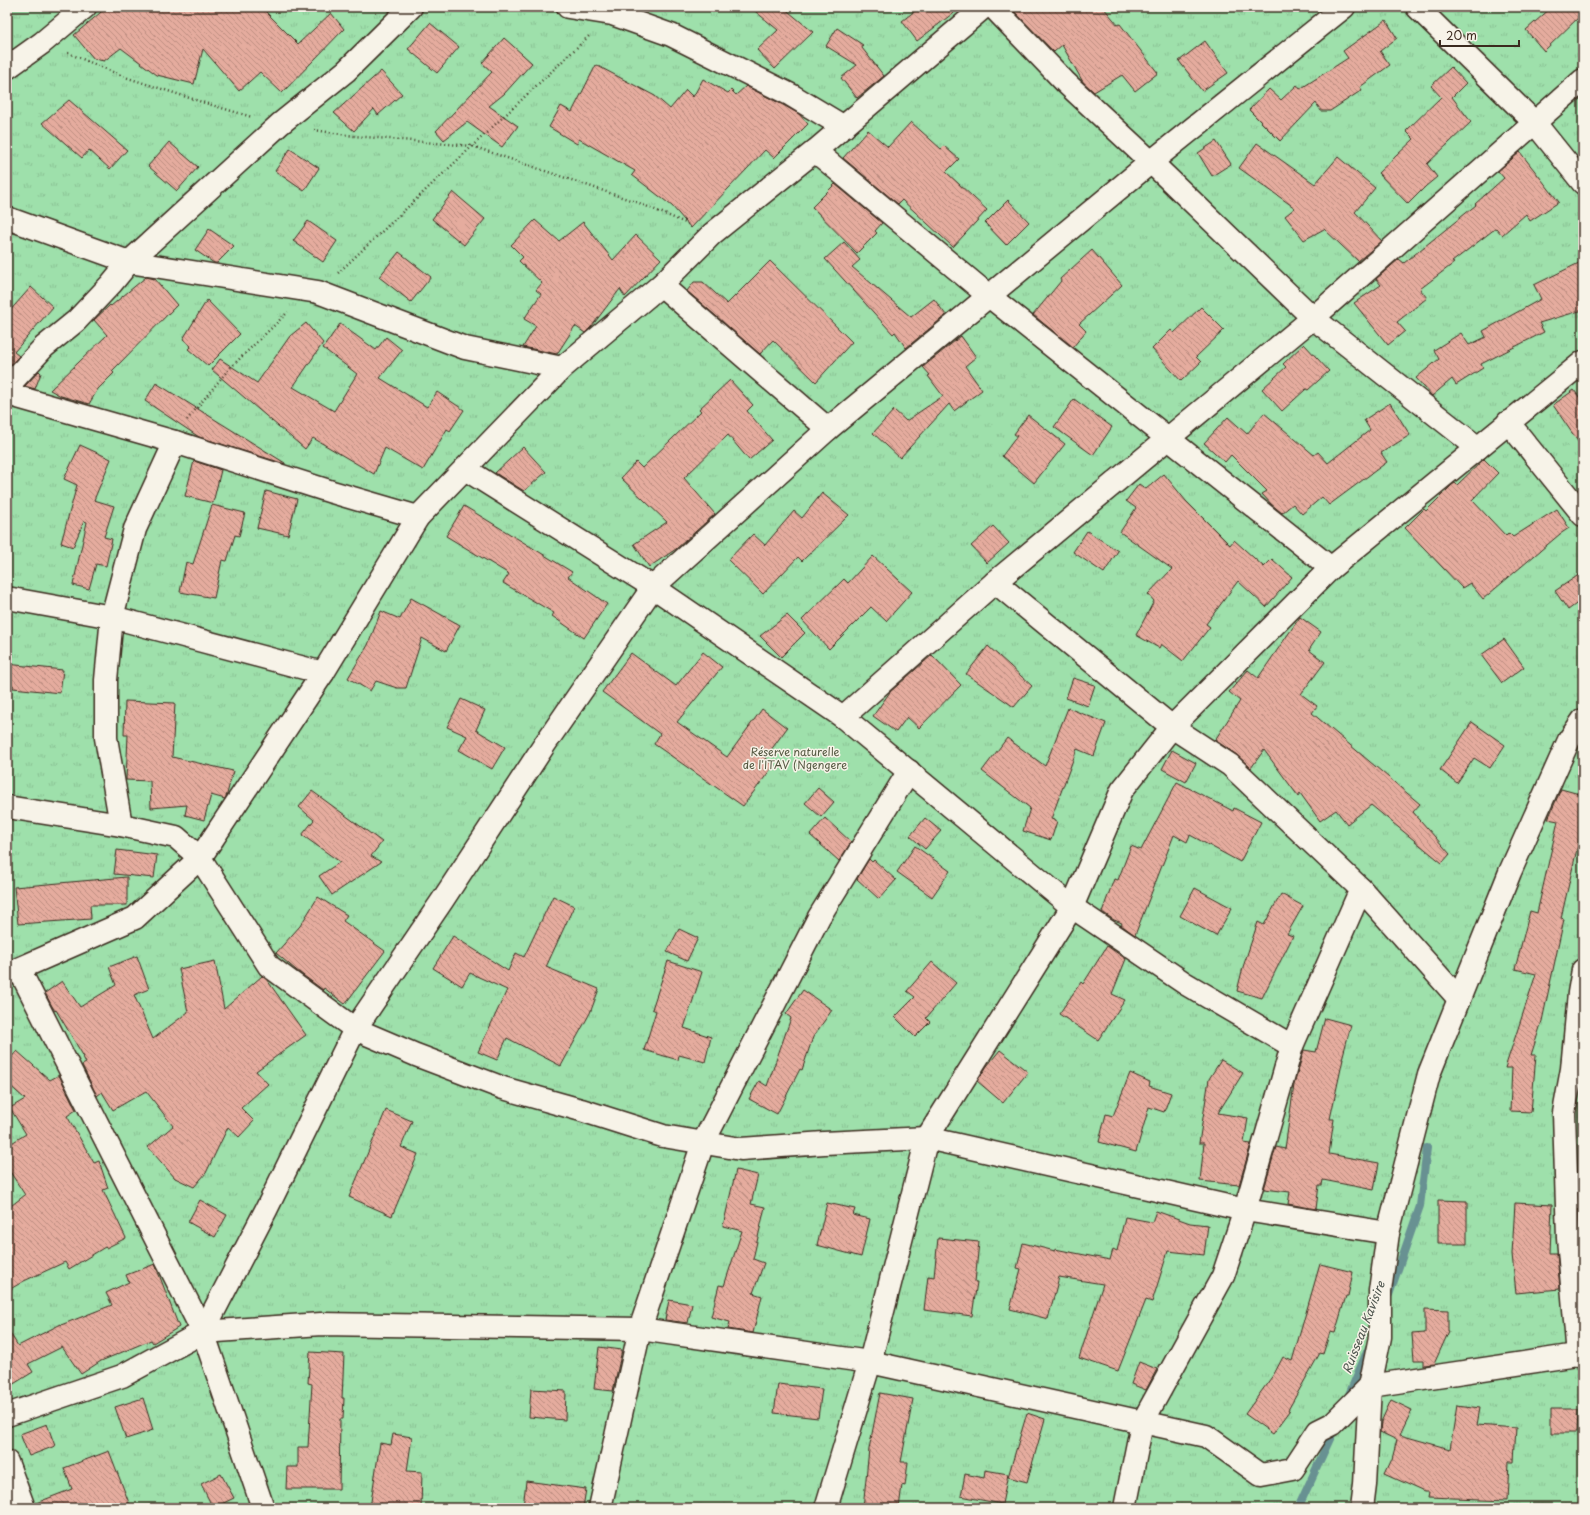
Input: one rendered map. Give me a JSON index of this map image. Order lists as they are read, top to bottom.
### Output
{
  "water": ["Ruisseau Kavisire"],
  "parks": ["Réserve naturelle de l'ITAV (Ngengere"],
  "scale_bar": "20 m"
}
